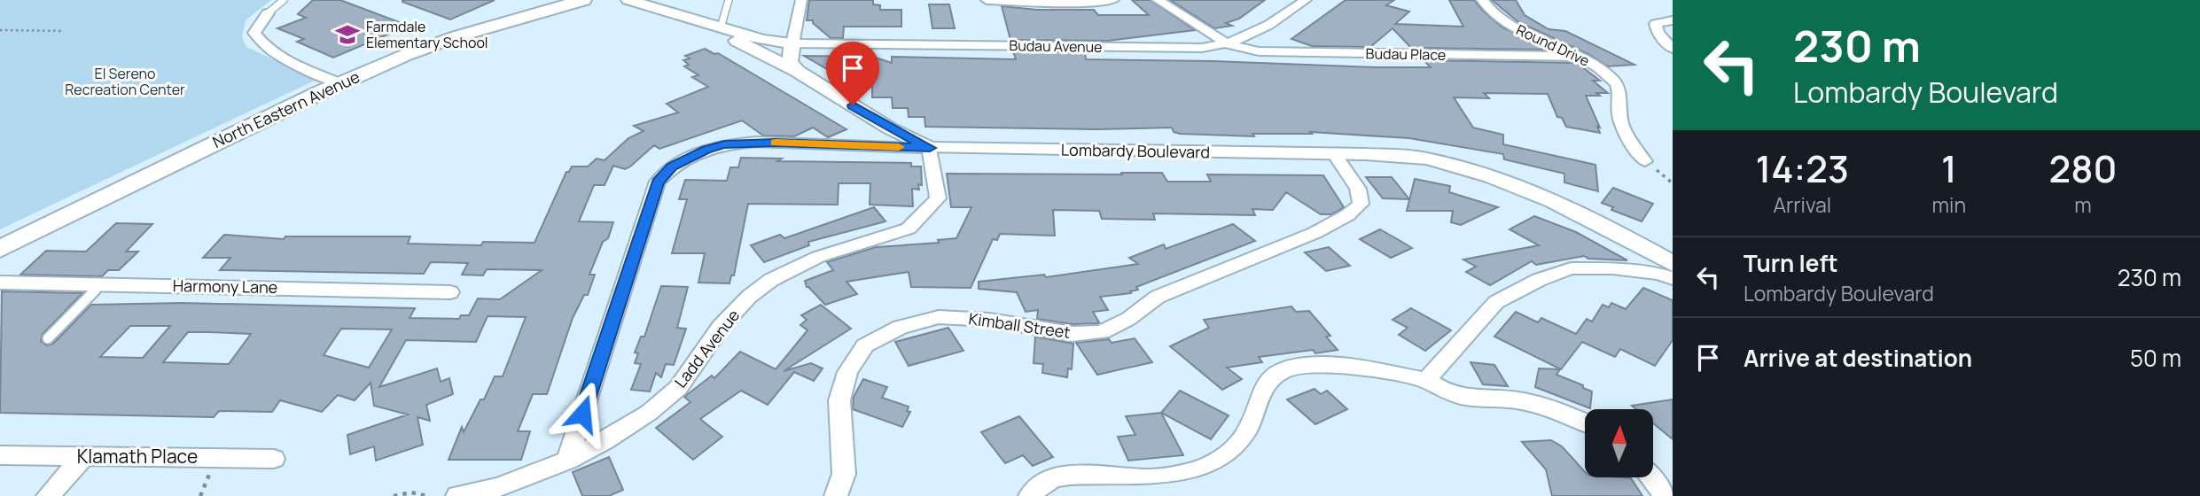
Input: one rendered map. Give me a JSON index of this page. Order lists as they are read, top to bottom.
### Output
{
  "streets": {
    "main road": ["North Eastern Avenue"],
    "street": [
      "Round Drive",
      "Budau Avenue",
      "Budau Place",
      "Lombardy Boulevard",
      "Harmony Lane",
      "Kimball Street",
      "Ladd Avenue",
      "Klamath Place"
    ]
  },
  "crossings": [
    ["Round Drive", "Budau Place"],
    ["Budau Avenue", "Budau Place"],
    ["Lombardy Boulevard", "Kimball Street"],
    ["Lombardy Boulevard", "Ladd Avenue"]
  ],
  "parks": ["El Sereno Recreation Center"],
  "places": {
    "school or university": ["Farmdale Elementary School"]
  },
  "north": "top",
  "page": {
    "turn": ["230 m", "Lombardy Boulevard"],
    "eta": [
      "14:23",
      "Arrival",
      "1",
      "min",
      "280",
      "m"
    ],
    "list": [
      {
        "name": "Turn left",
        "note": "Lombardy Boulevard",
        "value": "230 m"
      },
      {
        "name": "Arrive at destination",
        "value": "50 m"
      }
    ]
  }
}
